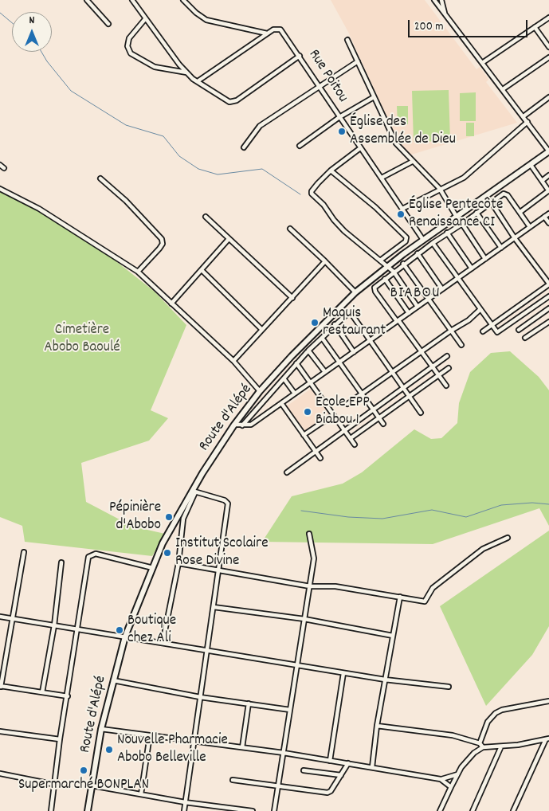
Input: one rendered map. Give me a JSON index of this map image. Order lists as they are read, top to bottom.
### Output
{
  "streets": {
    "main road": ["Route d'Alépé"],
    "street": ["Rue Poitou"]
  },
  "crossings": [
    ["Rue Poitou", "Route d'Alépé"]
  ],
  "districts": ["BIABOU"],
  "parks": ["Cimetière Abobo Baoulé"],
  "places": [
    "Église des Assemblée de Dieu",
    "Église Pentecôte Renaissance CI",
    "Maquis restaurant",
    "École EPP Biabou 1",
    "Pépinière d'Abobo",
    "Institut Scolaire Rose Divine",
    "Boutique chez Ali",
    "Nouvelle Pharmacie Abobo Belleville",
    "Supermarché BONPLAN"
  ],
  "scale_bar": "200 m",
  "north": "top"
}
